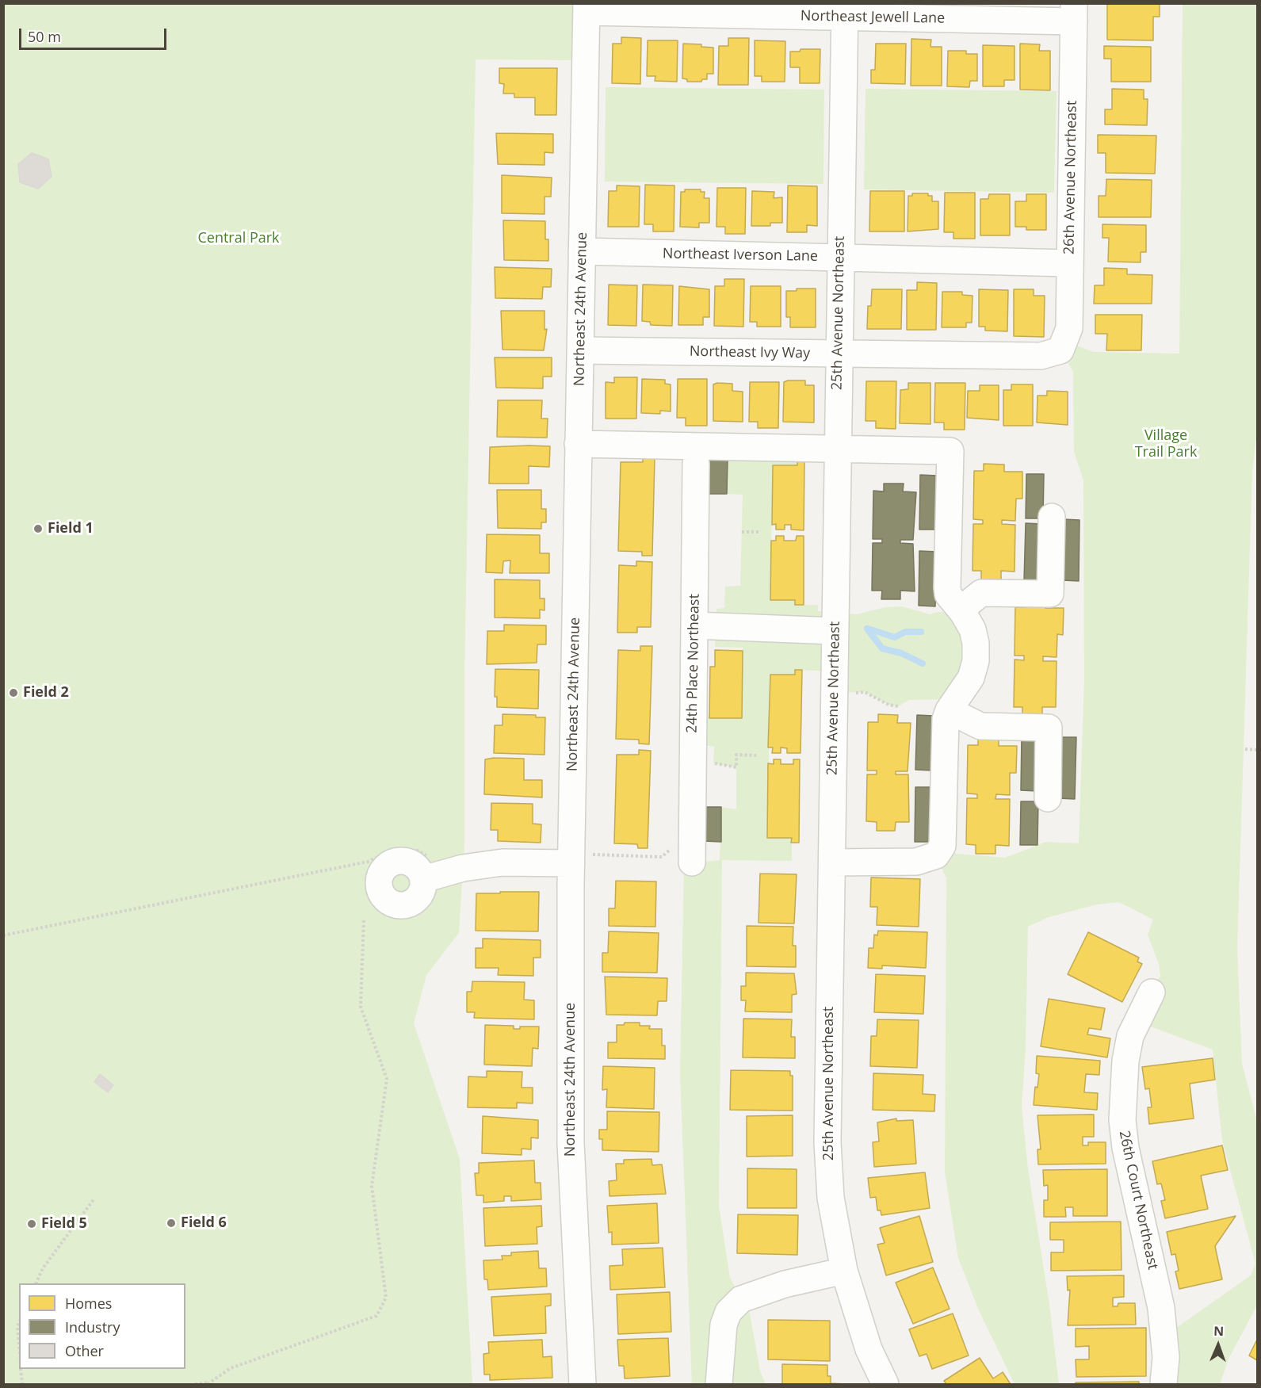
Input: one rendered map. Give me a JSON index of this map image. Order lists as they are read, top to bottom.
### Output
{
  "streets": {
    "street": [
      "Northeast Jewell Lane",
      "26th Avenue Northeast",
      "Northeast Iverson Lane",
      "Northeast 24th Avenue",
      "25th Avenue Northeast",
      "Northeast Ivy Way",
      "24th Place Northeast",
      "26th Court Northeast"
    ]
  },
  "crossings": [
    ["Northeast Jewell Lane", "26th Avenue Northeast"],
    ["Northeast Jewell Lane", "Northeast 24th Avenue"],
    ["Northeast Jewell Lane", "25th Avenue Northeast"],
    ["26th Avenue Northeast", "Northeast Iverson Lane"],
    ["26th Avenue Northeast", "Northeast Ivy Way"],
    ["Northeast Iverson Lane", "Northeast 24th Avenue"],
    ["Northeast Iverson Lane", "25th Avenue Northeast"],
    ["Northeast 24th Avenue", "Northeast Ivy Way"],
    ["25th Avenue Northeast", "Northeast Ivy Way"]
  ],
  "parks": ["Central Park", "Village Trail Park"],
  "places": [
    "Field 1",
    "Field 2",
    "Field 6",
    "Field 5"
  ],
  "legend": ["Homes", "Industry", "Other"],
  "scale_bar": "50 m",
  "north": "top"
}
